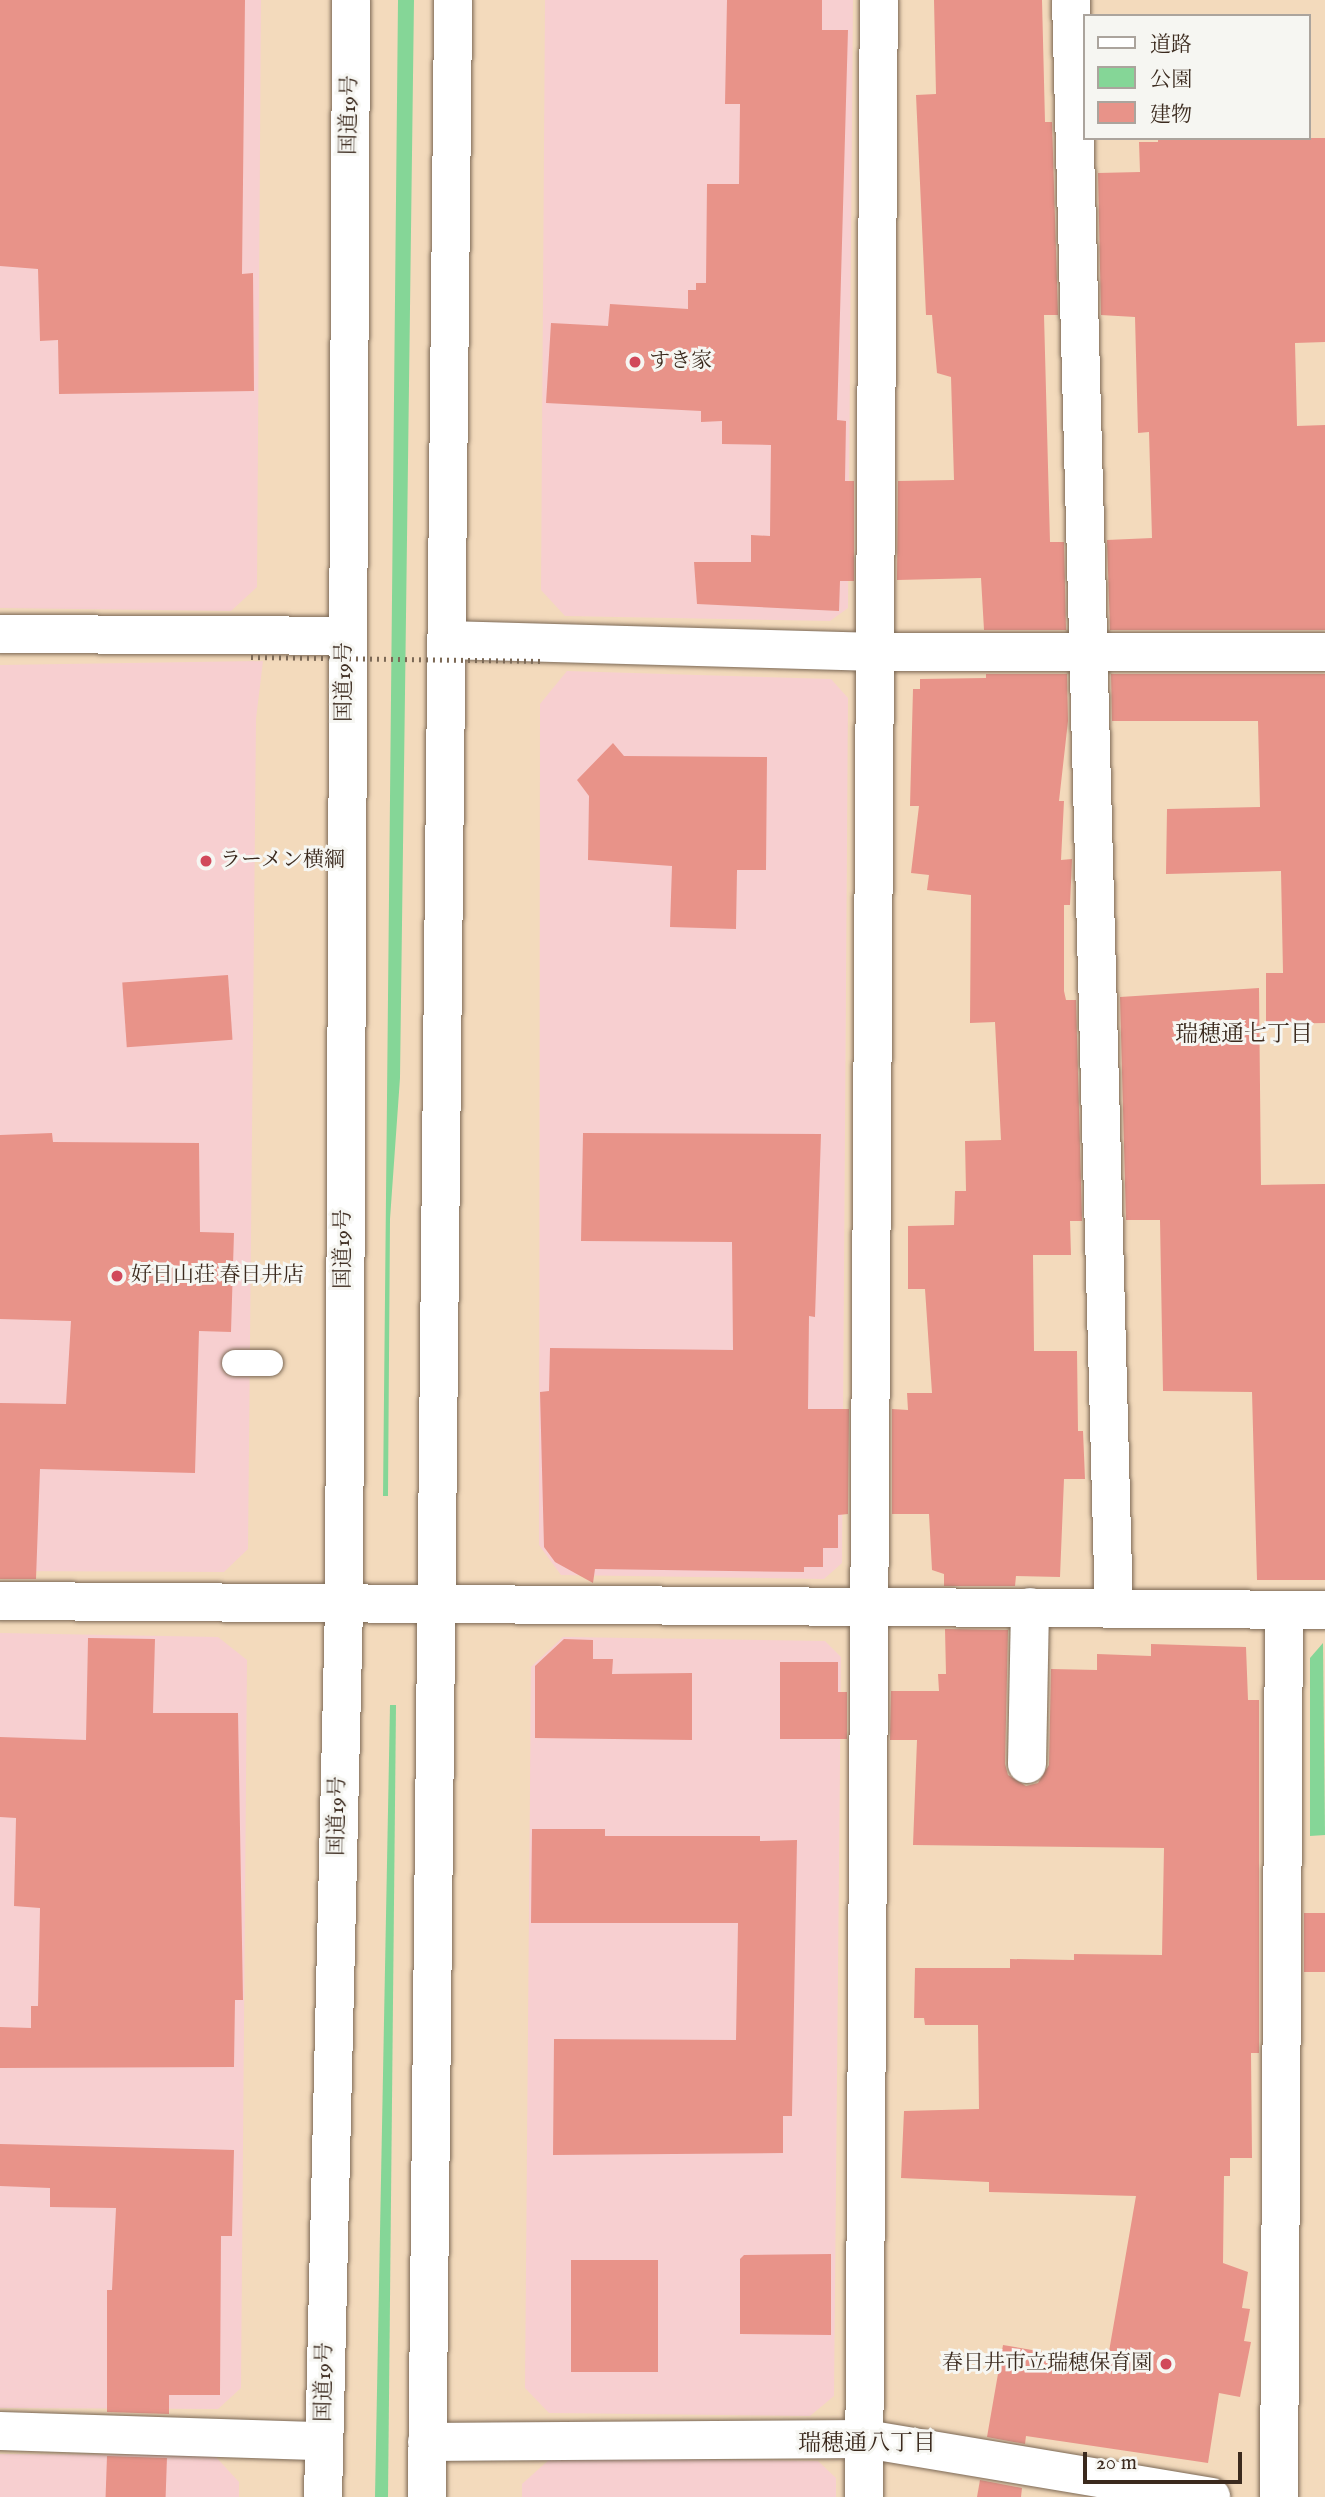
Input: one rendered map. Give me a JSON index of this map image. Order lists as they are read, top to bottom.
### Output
{
  "streets": {
    "main road": ["国道19号"]
  },
  "districts": ["瑞穂通七丁目", "瑞穂通八丁目"],
  "places": [
    "すき家",
    "ラーメン横綱",
    "好日山荘 春日井店",
    "春日井市立瑞穂保育園"
  ],
  "legend": ["道路", "公園", "建物"],
  "scale_bar": "20 m"
}
